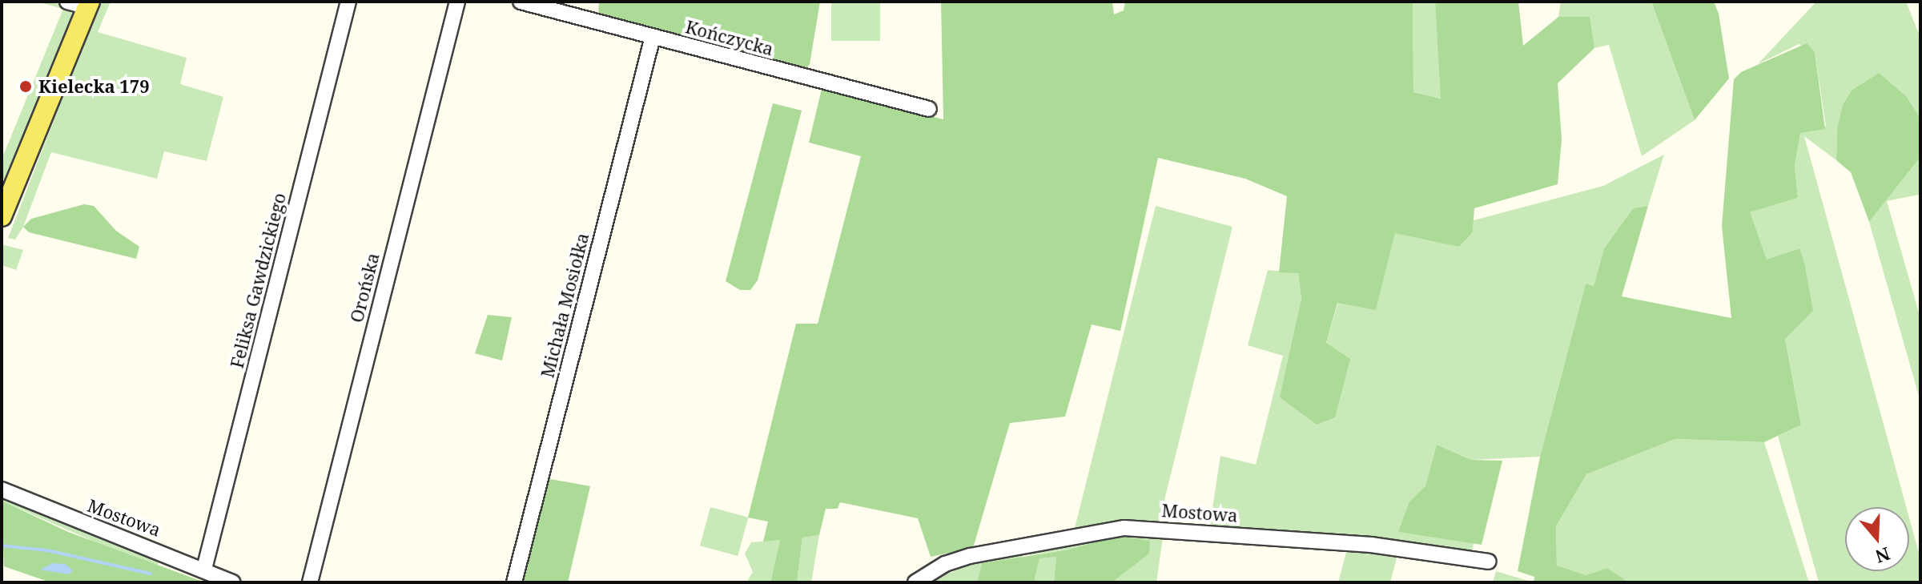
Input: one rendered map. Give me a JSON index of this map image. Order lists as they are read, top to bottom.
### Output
{
  "streets": {
    "street": [
      "Kończycka",
      "Feliksa Gawdzickiego",
      "Orońska",
      "Michała Mosiołka",
      "Mostowa"
    ]
  },
  "crossings": [
    ["Kończycka", "Michała Mosiołka"],
    ["Feliksa Gawdzickiego", "Mostowa"]
  ],
  "places": ["Kielecka 179"],
  "north": "bottom"
}
